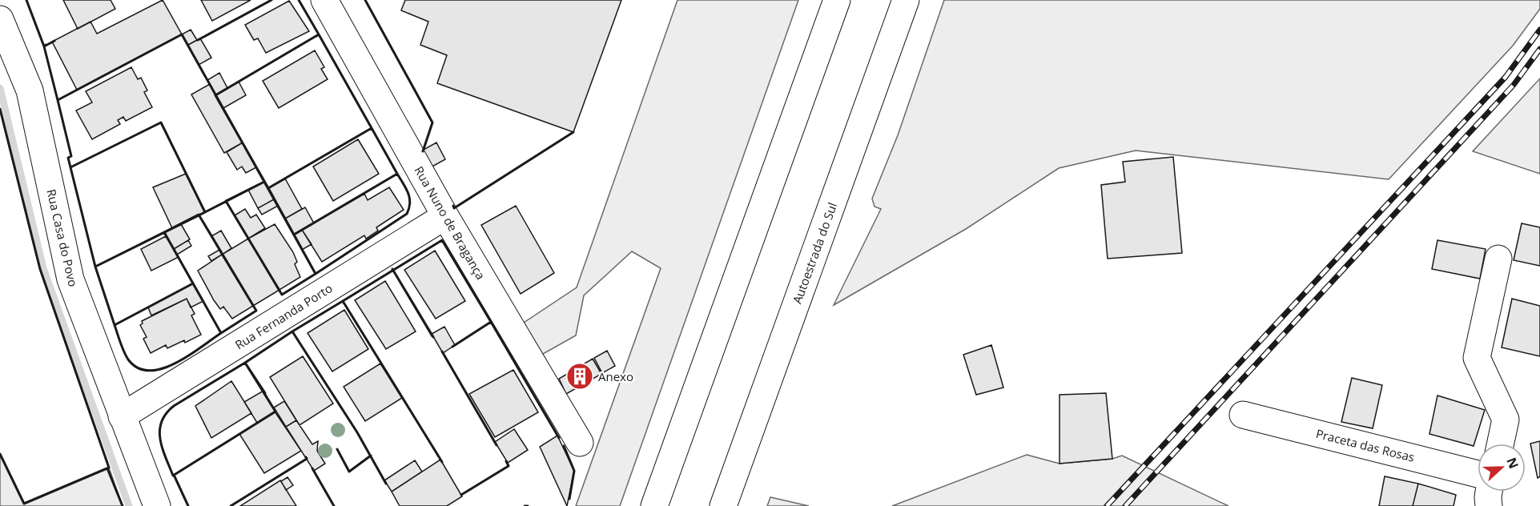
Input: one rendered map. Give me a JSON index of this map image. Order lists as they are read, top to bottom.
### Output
{
  "streets": {
    "main road": [
      "Rua Nuno de Bragança",
      "Rua Casa do Povo",
      "Autoestrada do Sul",
      "Rua Fernanda Porto",
      "Praceta das Rosas"
    ]
  },
  "crossings": [
    ["Rua Nuno de Bragança", "Rua Fernanda Porto"],
    ["Rua Casa do Povo", "Rua Fernanda Porto"]
  ],
  "places": {
    "building": ["Anexo"]
  },
  "north": "right"
}
